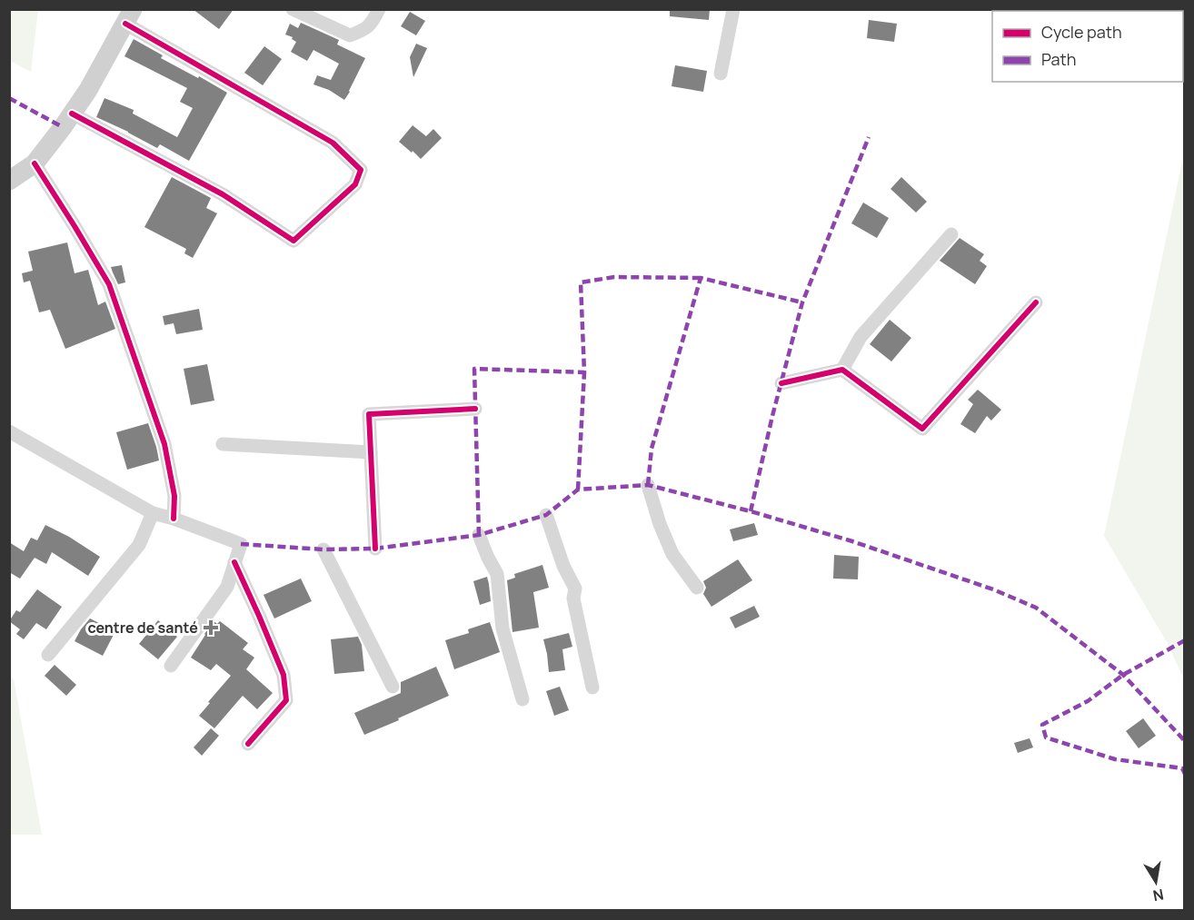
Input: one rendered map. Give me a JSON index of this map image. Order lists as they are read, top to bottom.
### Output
{
  "places": {
    "health": ["centre de santé"]
  },
  "legend": ["Cycle path", "Path"],
  "north": "bottom"
}
